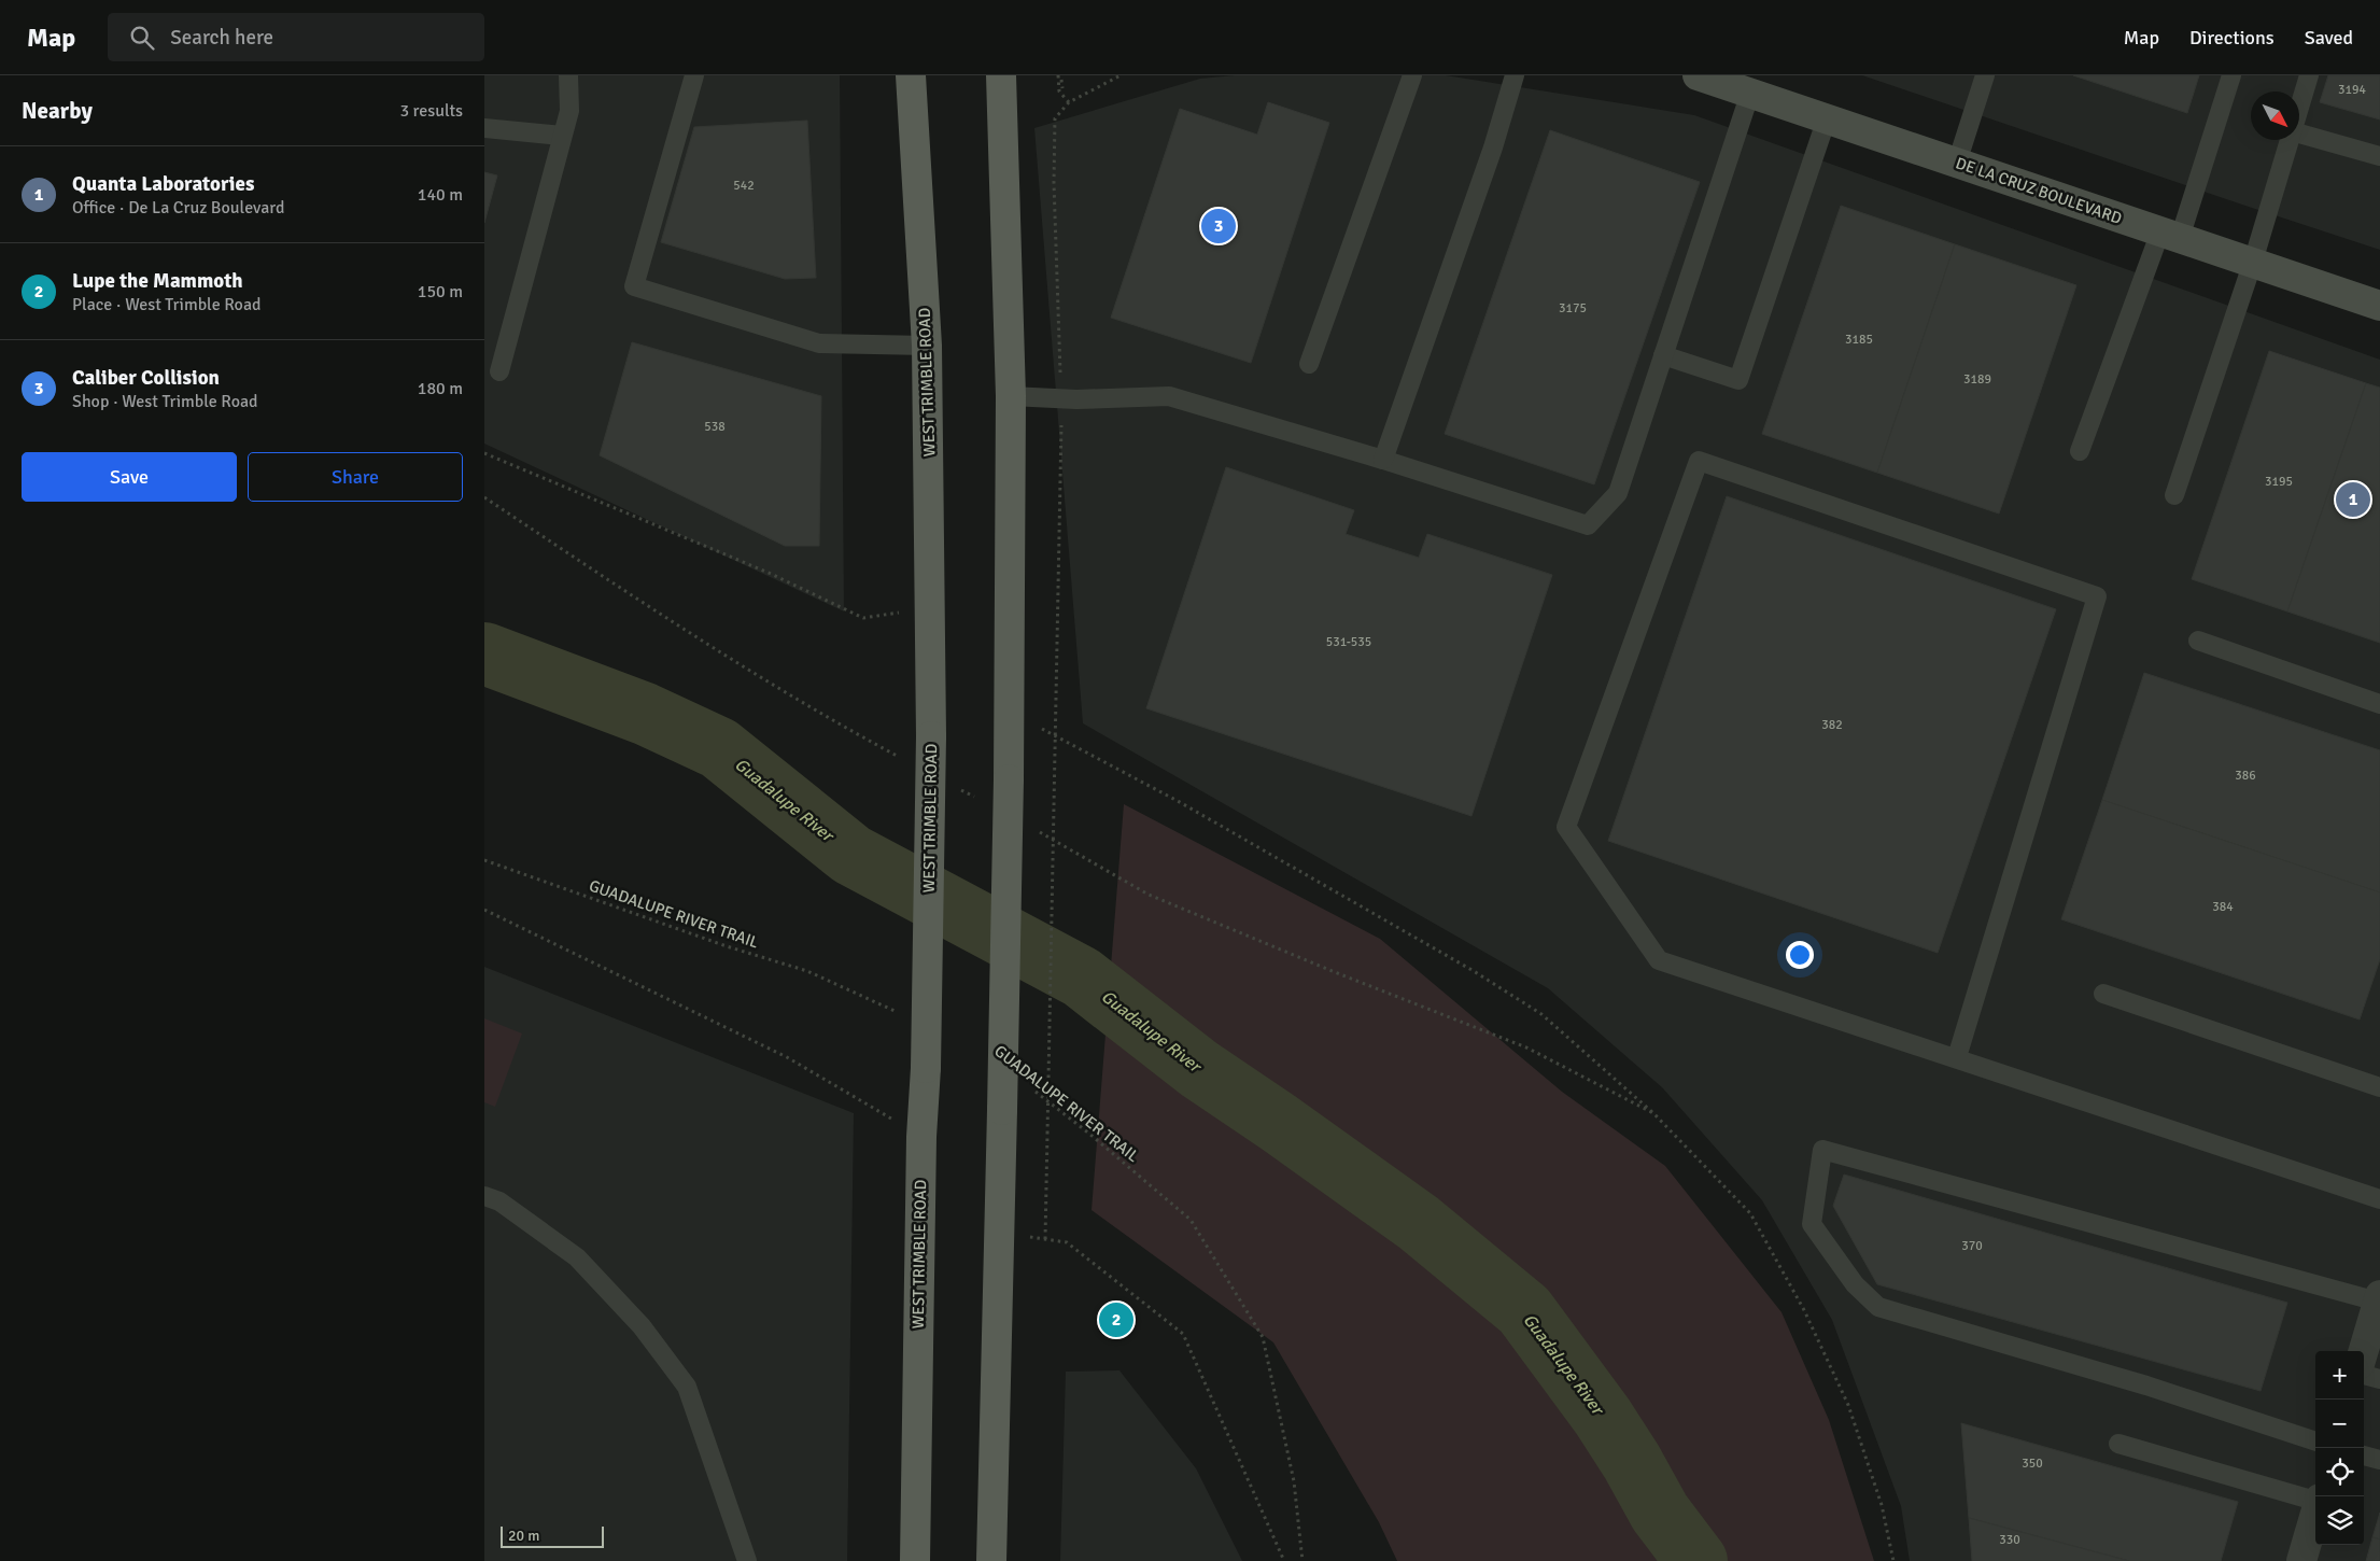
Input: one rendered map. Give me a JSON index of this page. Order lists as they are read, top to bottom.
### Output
{
  "streets": {
    "main road": ["DE LA CRUZ BOULEVARD", "WEST TRIMBLE ROAD"],
    "path": ["GUADALUPE RIVER TRAIL"]
  },
  "water": ["Guadalupe River"],
  "house_numbers": [
    "3194",
    "542",
    "3175",
    "3185",
    "3189",
    "538",
    "3195",
    "531-535",
    "382",
    "386",
    "384",
    "370",
    "350",
    "330"
  ],
  "scale_bar": "20 m",
  "north": "bottom right",
  "page": {
    "header": "Map",
    "search": "Search here",
    "nav": ["Map", "Directions", "Saved"],
    "heading": ["Nearby", "3 results"],
    "list": [
      {
        "mark": "1",
        "name": "Quanta Laboratories",
        "note": "Office · De La Cruz Boulevard",
        "value": "140 m"
      },
      {
        "mark": "2",
        "name": "Lupe the Mammoth",
        "note": "Place · West Trimble Road",
        "value": "150 m"
      },
      {
        "mark": "3",
        "name": "Caliber Collision",
        "note": "Shop · West Trimble Road",
        "value": "180 m"
      }
    ],
    "pins": ["3", "1", "2"],
    "buttons": ["Save", "Share"],
    "map_buttons": ["+", "−"],
    "scale": "20 m"
  }
}
